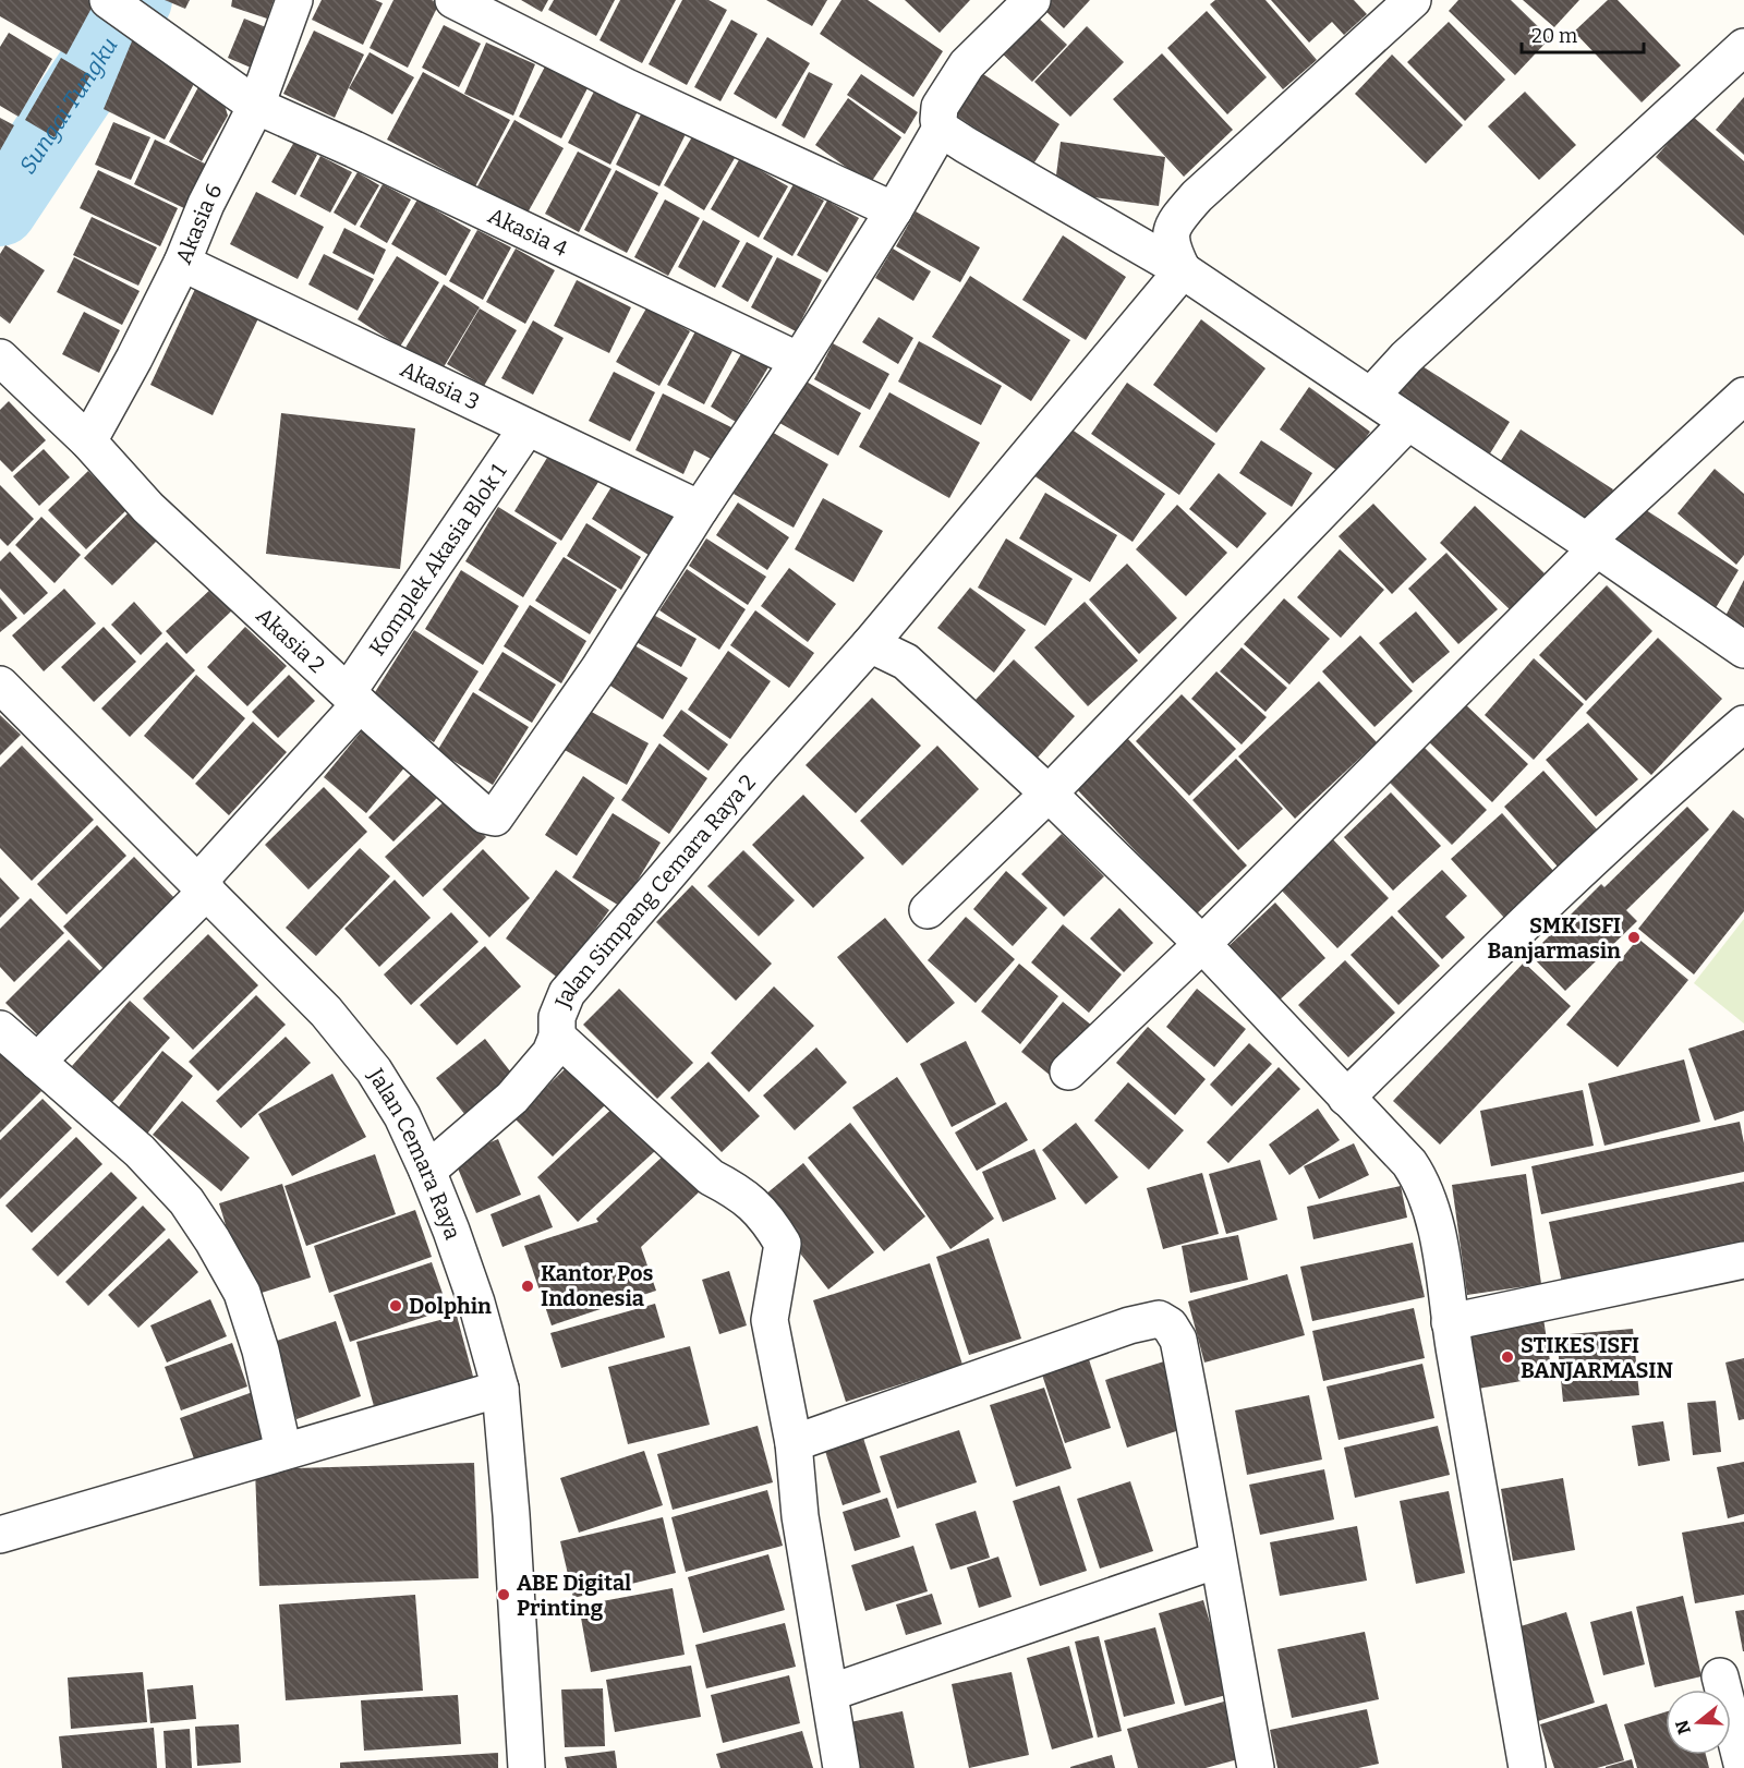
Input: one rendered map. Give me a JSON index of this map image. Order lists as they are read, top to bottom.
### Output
{
  "streets": {
    "street": [
      "Akasia 6",
      "Akasia 4",
      "Akasia 3",
      "Komplek Akasia Blok 1",
      "Akasia 2",
      "Jalan Simpang Cemara Raya 2",
      "Jalan Cemara Raya"
    ]
  },
  "crossings": [
    ["Akasia 6", "Akasia 4"],
    ["Akasia 6", "Akasia 3"],
    ["Akasia 6", "Akasia 2"],
    ["Akasia 3", "Komplek Akasia Blok 1"],
    ["Akasia 3", "Akasia 2"],
    ["Komplek Akasia Blok 1", "Akasia 2"],
    ["Komplek Akasia Blok 1", "Jalan Cemara Raya"],
    ["Jalan Simpang Cemara Raya 2", "Jalan Cemara Raya"]
  ],
  "water": ["Sungai Tungku"],
  "places": [
    "SMK ISFI Banjarmasin",
    "Kantor Pos Indonesia",
    "Dolphin",
    "STIKES ISFI BANJARMASIN",
    "ABE Digital Printing"
  ],
  "scale_bar": "20 m",
  "north": "left"
}
